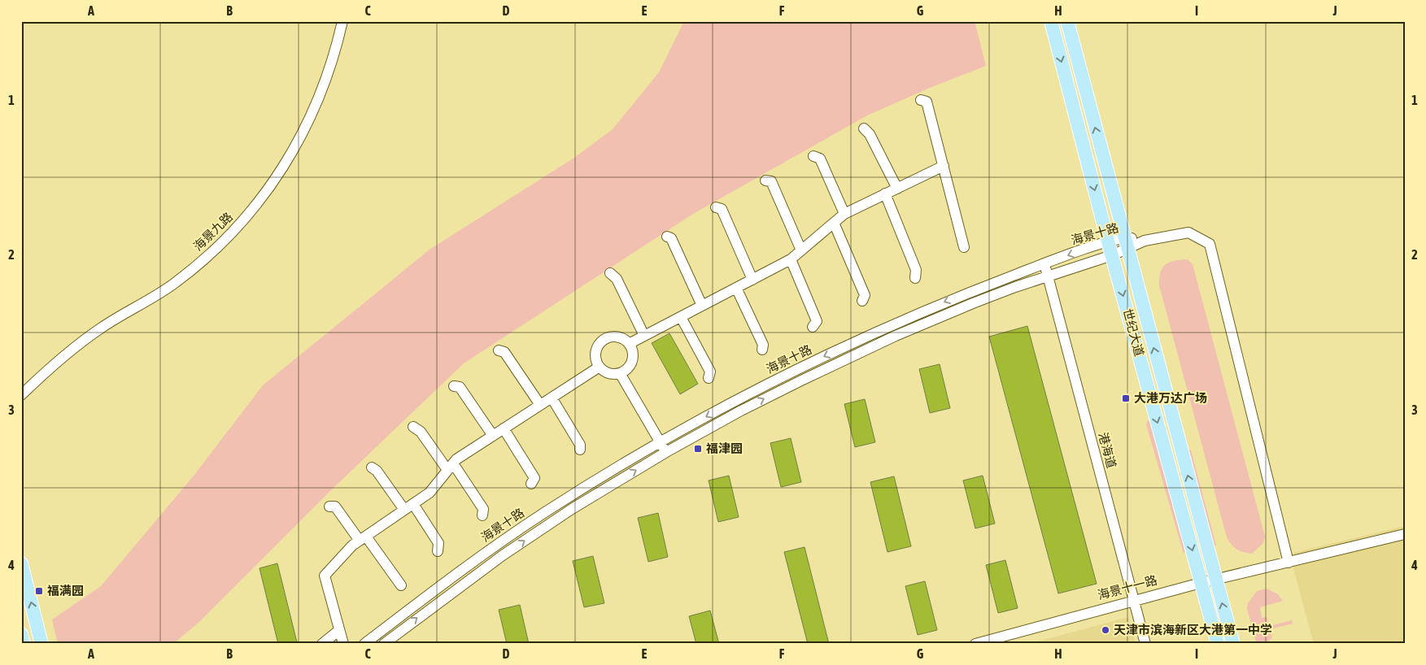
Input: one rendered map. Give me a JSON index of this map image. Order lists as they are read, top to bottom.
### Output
{
  "streets": {
    "main road": ["世纪大道"],
    "street": [
      "海景九路",
      "海景十路",
      "港海道",
      "海景十一路"
    ]
  },
  "crossings": [
    ["海景十路", "世纪大道"],
    ["海景十路", "港海道"],
    ["海景十路", "海景十一路"],
    ["世纪大道", "海景十一路"],
    ["港海道", "海景十一路"]
  ],
  "places": {
    "transit": ["大港万达广场", "福津园", "福满园"],
    "other": ["天津市滨海新区大港第一中学"]
  },
  "grid": {
    "columns": [
      "A",
      "B",
      "C",
      "D",
      "E",
      "F",
      "G",
      "H",
      "I",
      "J"
    ],
    "rows": [
      "1",
      "2",
      "3",
      "4"
    ]
  }
}
